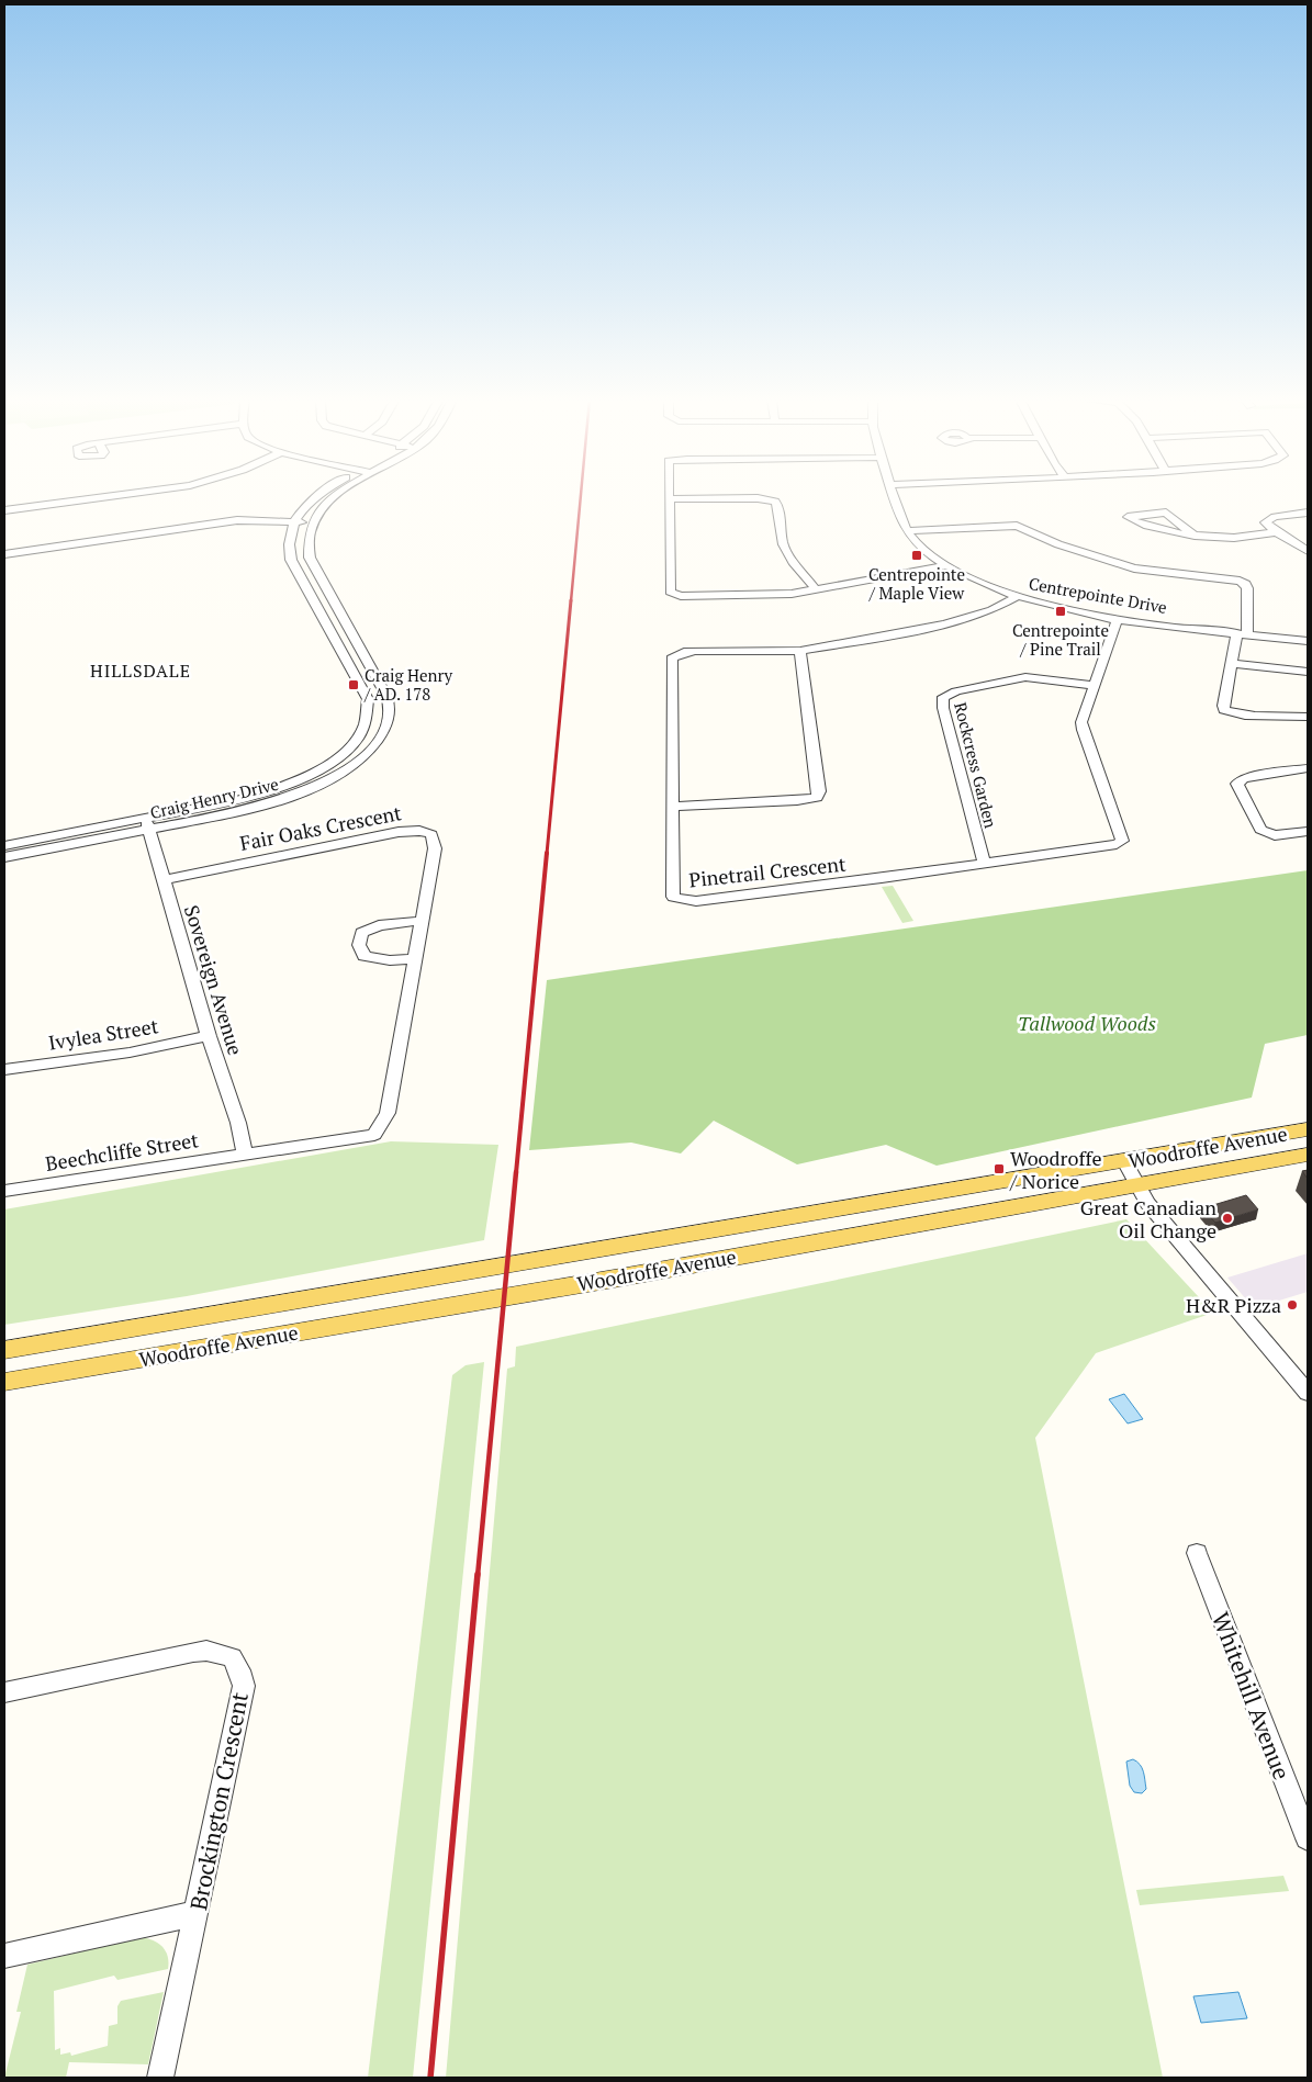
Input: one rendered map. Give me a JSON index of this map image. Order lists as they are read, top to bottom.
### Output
{
  "streets": {
    "main road": ["Woodroffe Avenue"],
    "street": [
      "Centrepointe Drive",
      "Rockcress Garden",
      "Craig Henry Drive",
      "Fair Oaks Crescent",
      "Pinetrail Crescent",
      "Sovereign Avenue",
      "Ivylea Street",
      "Beechcliffe Street",
      "Whitehill Avenue",
      "Brockington Crescent"
    ]
  },
  "crossings": [
    ["Centrepointe Drive", "Pinetrail Crescent"],
    ["Rockcress Garden", "Pinetrail Crescent"],
    ["Craig Henry Drive", "Sovereign Avenue"],
    ["Fair Oaks Crescent", "Sovereign Avenue"],
    ["Fair Oaks Crescent", "Beechcliffe Street"],
    ["Sovereign Avenue", "Ivylea Street"],
    ["Sovereign Avenue", "Beechcliffe Street"]
  ],
  "districts": ["HILLSDALE"],
  "parks": ["Tallwood Woods"],
  "places": {
    "transit": [
      "Centrepointe / Maple View",
      "Centrepointe / Pine Trail",
      "Craig Henry / AD. 178",
      "Woodroffe / Norice"
    ],
    "other": ["Great Canadian Oil Change", "H&R Pizza"]
  }
}
